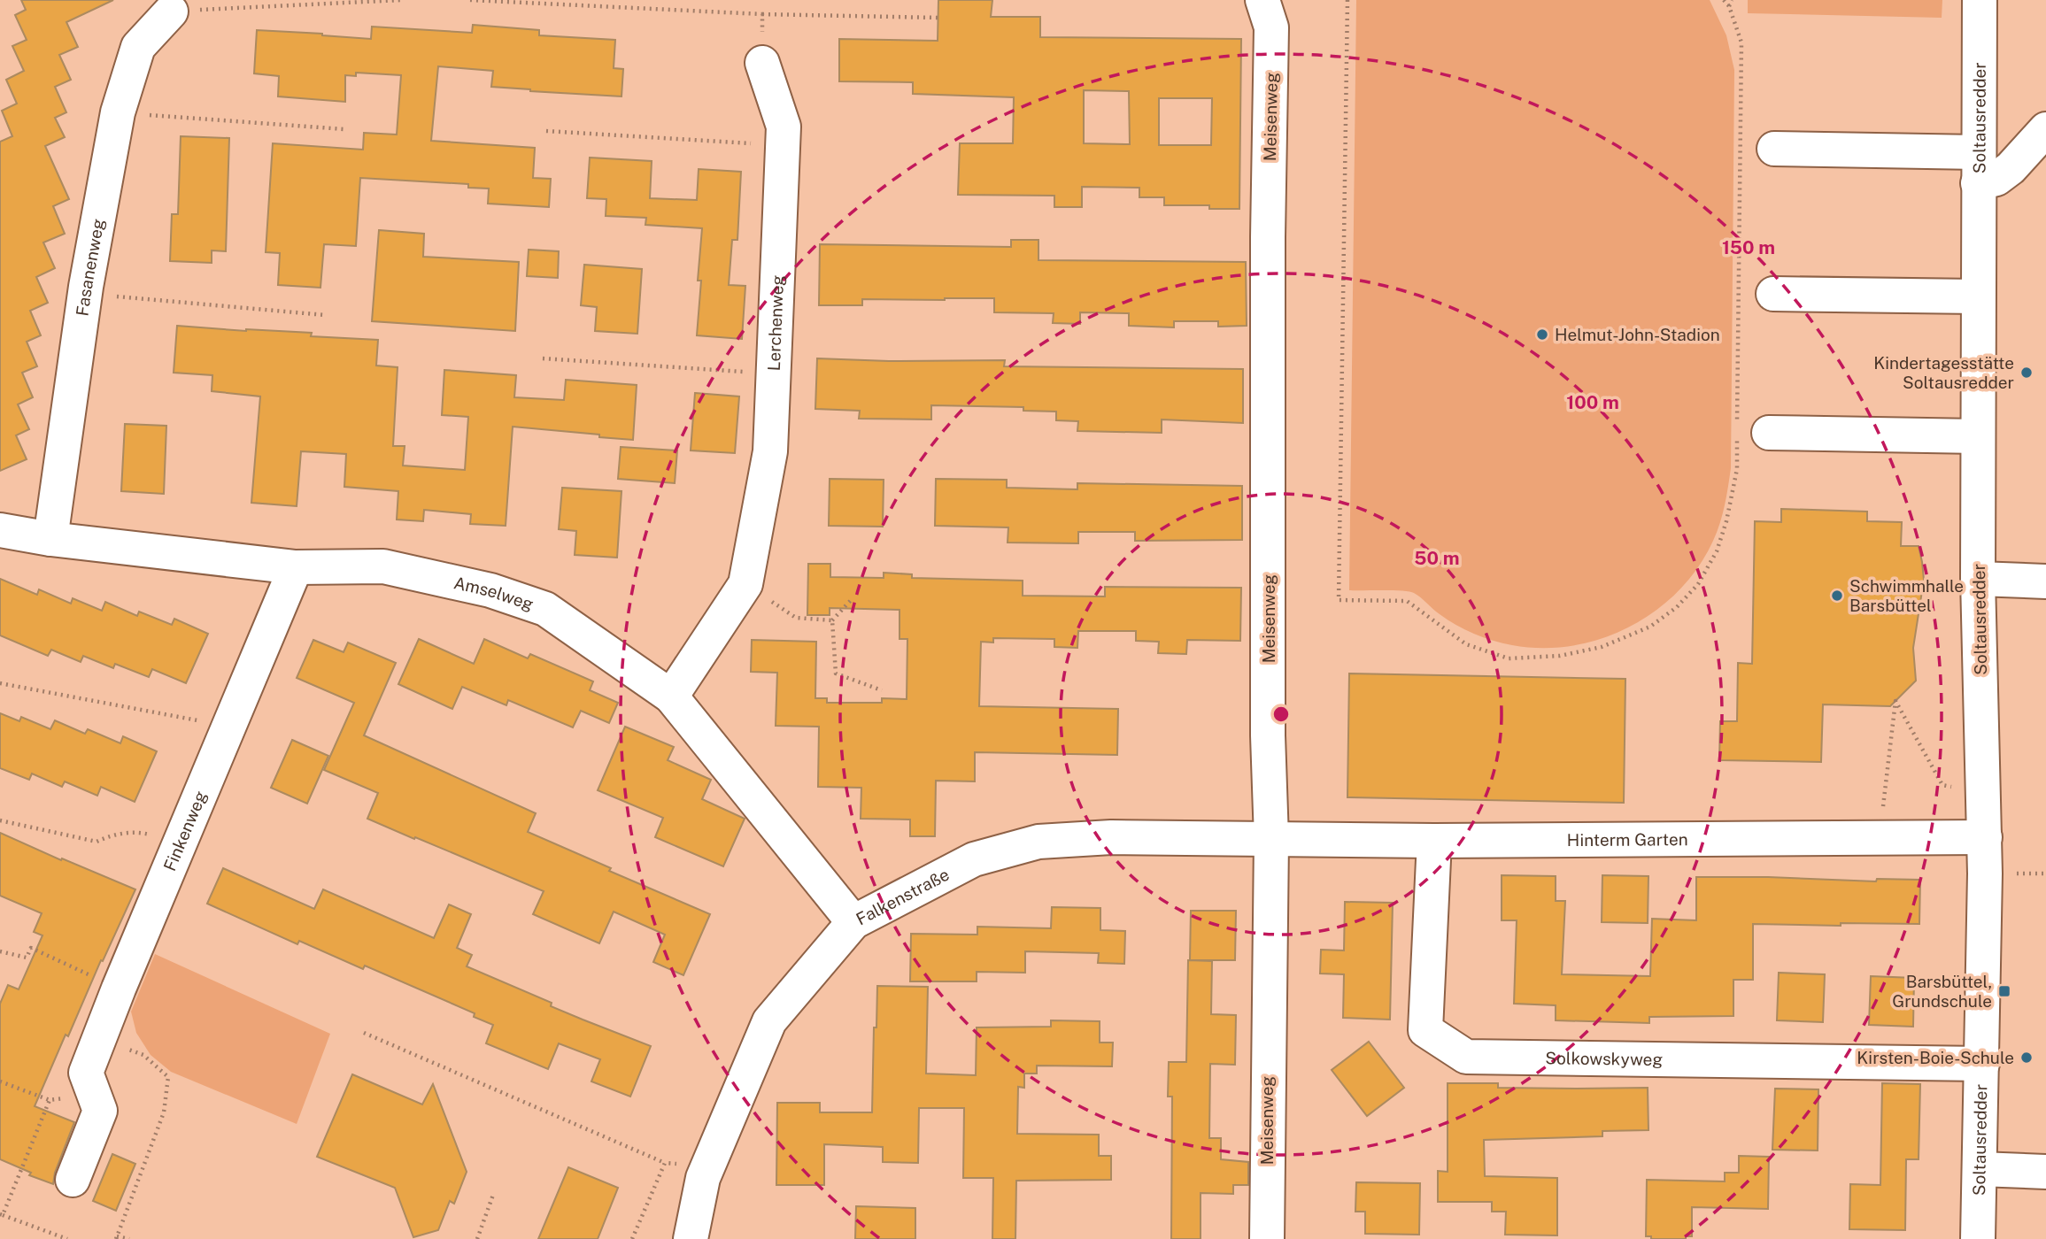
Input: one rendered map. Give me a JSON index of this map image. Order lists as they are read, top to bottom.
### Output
{
  "streets": {
    "street": [
      "Meisenweg",
      "Soltausredder",
      "Fasanenweg",
      "Lerchenweg",
      "Amselweg",
      "Finkenweg",
      "Hinterm Garten",
      "Falkenstraße",
      "Solkowskyweg"
    ]
  },
  "crossings": [
    ["Meisenweg", "Hinterm Garten"],
    ["Meisenweg", "Falkenstraße"],
    ["Soltausredder", "Hinterm Garten"],
    ["Soltausredder", "Solkowskyweg"],
    ["Fasanenweg", "Amselweg"],
    ["Lerchenweg", "Amselweg"],
    ["Amselweg", "Finkenweg"],
    ["Amselweg", "Falkenstraße"],
    ["Hinterm Garten", "Falkenstraße"],
    ["Hinterm Garten", "Solkowskyweg"]
  ],
  "places": {
    "other": [
      "Helmut-John-Stadion",
      "Kindertagesstätte Soltausredder",
      "Schwimmhalle Barsbüttel",
      "Kirsten-Boie-Schule"
    ],
    "transit": ["Barsbüttel, Grundschule"]
  },
  "rings": ["150 m", "100 m", "50 m"]
}
